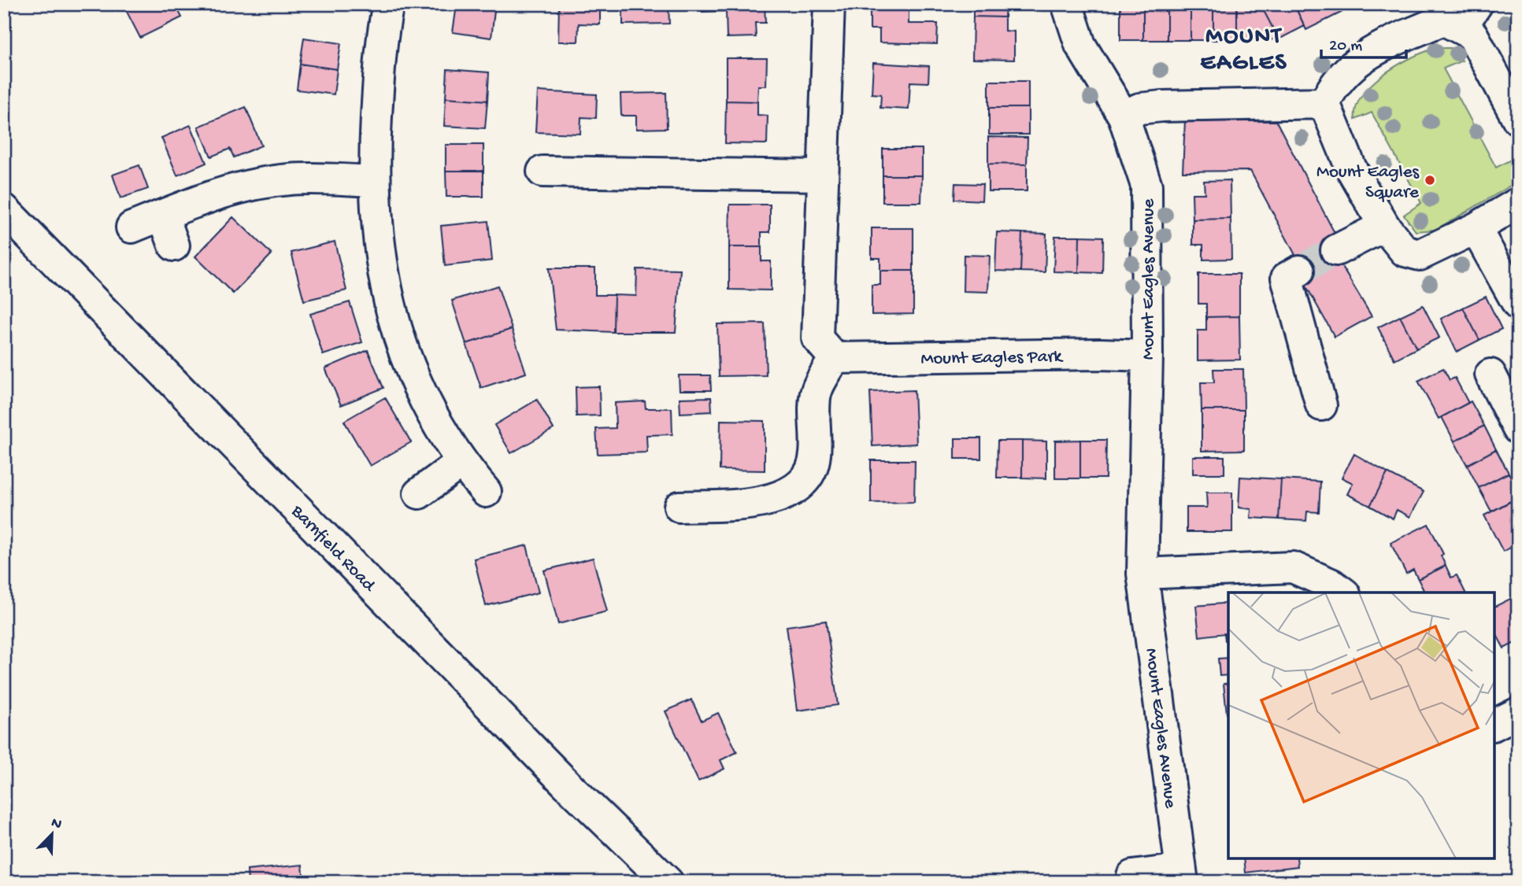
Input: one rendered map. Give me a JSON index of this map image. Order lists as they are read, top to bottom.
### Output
{
  "streets": {
    "street": ["Mount Eagles Avenue", "Mount Eagles Park", "Barnfield Road"]
  },
  "crossings": [
    ["Mount Eagles Avenue", "Mount Eagles Park"]
  ],
  "districts": ["MOUNT EAGLES"],
  "places": ["Mount Eagles Square"],
  "scale_bar": "20 m",
  "north": "top right"
}
